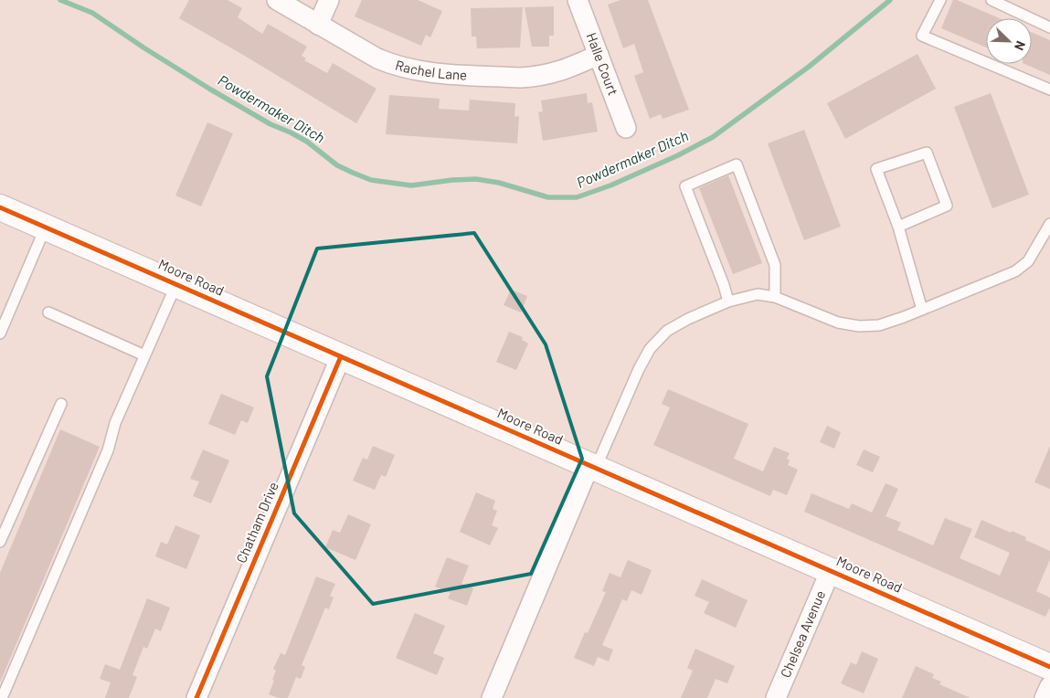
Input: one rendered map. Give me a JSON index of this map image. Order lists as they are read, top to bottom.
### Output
{
  "streets": {
    "street": [
      "Halle Court",
      "Rachel Lane",
      "Moore Road",
      "Chatham Drive",
      "Chelsea Avenue"
    ]
  },
  "crossings": [
    ["Halle Court", "Rachel Lane"],
    ["Moore Road", "Chatham Drive"],
    ["Moore Road", "Chelsea Avenue"]
  ],
  "water": ["Powdermaker Ditch"],
  "north": "bottom right"
}
